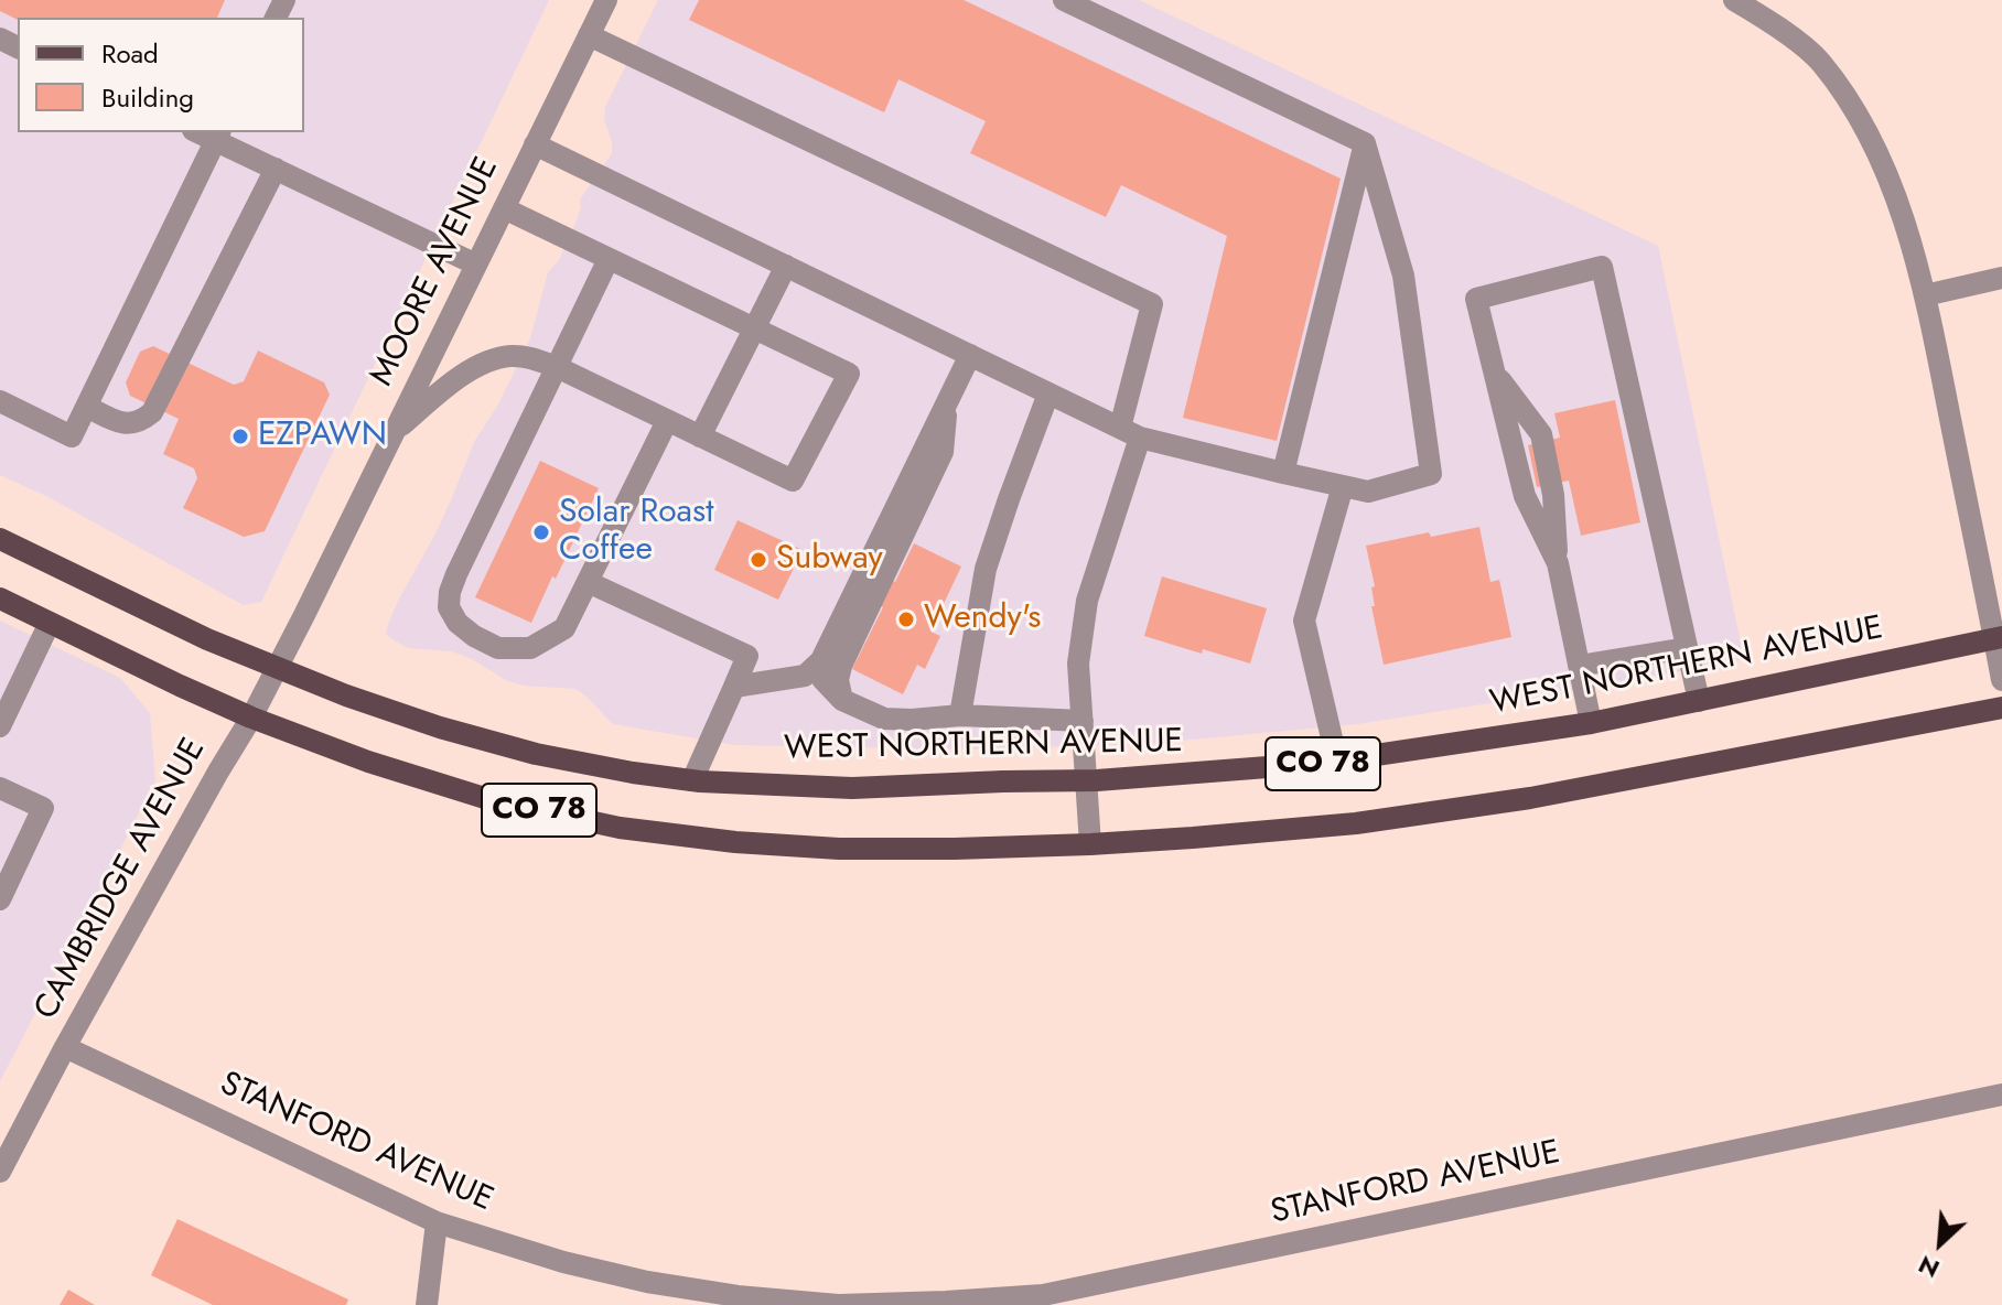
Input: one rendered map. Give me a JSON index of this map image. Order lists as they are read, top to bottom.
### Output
{
  "streets": {
    "main road": ["WEST NORTHERN AVENUE", "CO 78"],
    "street": ["MOORE AVENUE", "CAMBRIDGE AVENUE", "STANFORD AVENUE"]
  },
  "crossings": [
    ["MOORE AVENUE", "WEST NORTHERN AVENUE"],
    ["MOORE AVENUE", "CAMBRIDGE AVENUE"],
    ["WEST NORTHERN AVENUE", "CAMBRIDGE AVENUE"],
    ["CO 78", "CAMBRIDGE AVENUE"],
    ["CAMBRIDGE AVENUE", "STANFORD AVENUE"]
  ],
  "places": [
    "EZPAWN",
    "Solar Roast Coffee",
    "Subway",
    "Wendy's"
  ],
  "legend": ["Road", "Building"],
  "north": "bottom left"
}
